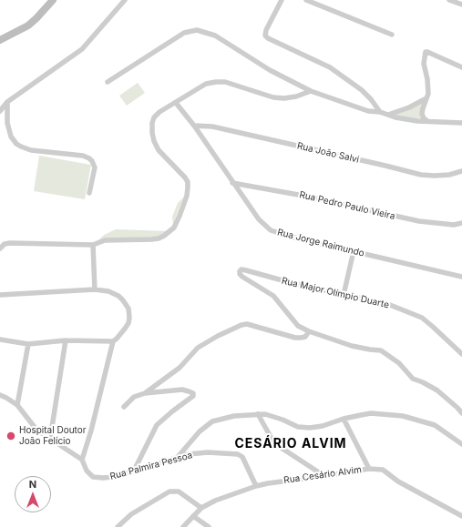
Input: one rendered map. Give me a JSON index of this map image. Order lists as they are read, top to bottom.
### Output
{
  "streets": {
    "street": [
      "Rua João Salvi",
      "Rua Pedro Paulo Vieira",
      "Rua Jorge Raimundo",
      "Rua Major Olímpio Duarte",
      "Rua Palmira Pessoa",
      "Rua Cesário Alvim"
    ]
  },
  "crossings": [
    ["Rua João Salvi", "Rua Jorge Raimundo"],
    ["Rua Pedro Paulo Vieira", "Rua Jorge Raimundo"],
    ["Rua Palmira Pessoa", "Rua Cesário Alvim"]
  ],
  "districts": ["CESÁRIO ALVIM"],
  "places": ["Hospital Doutor João Felício"],
  "north": "top"
}
